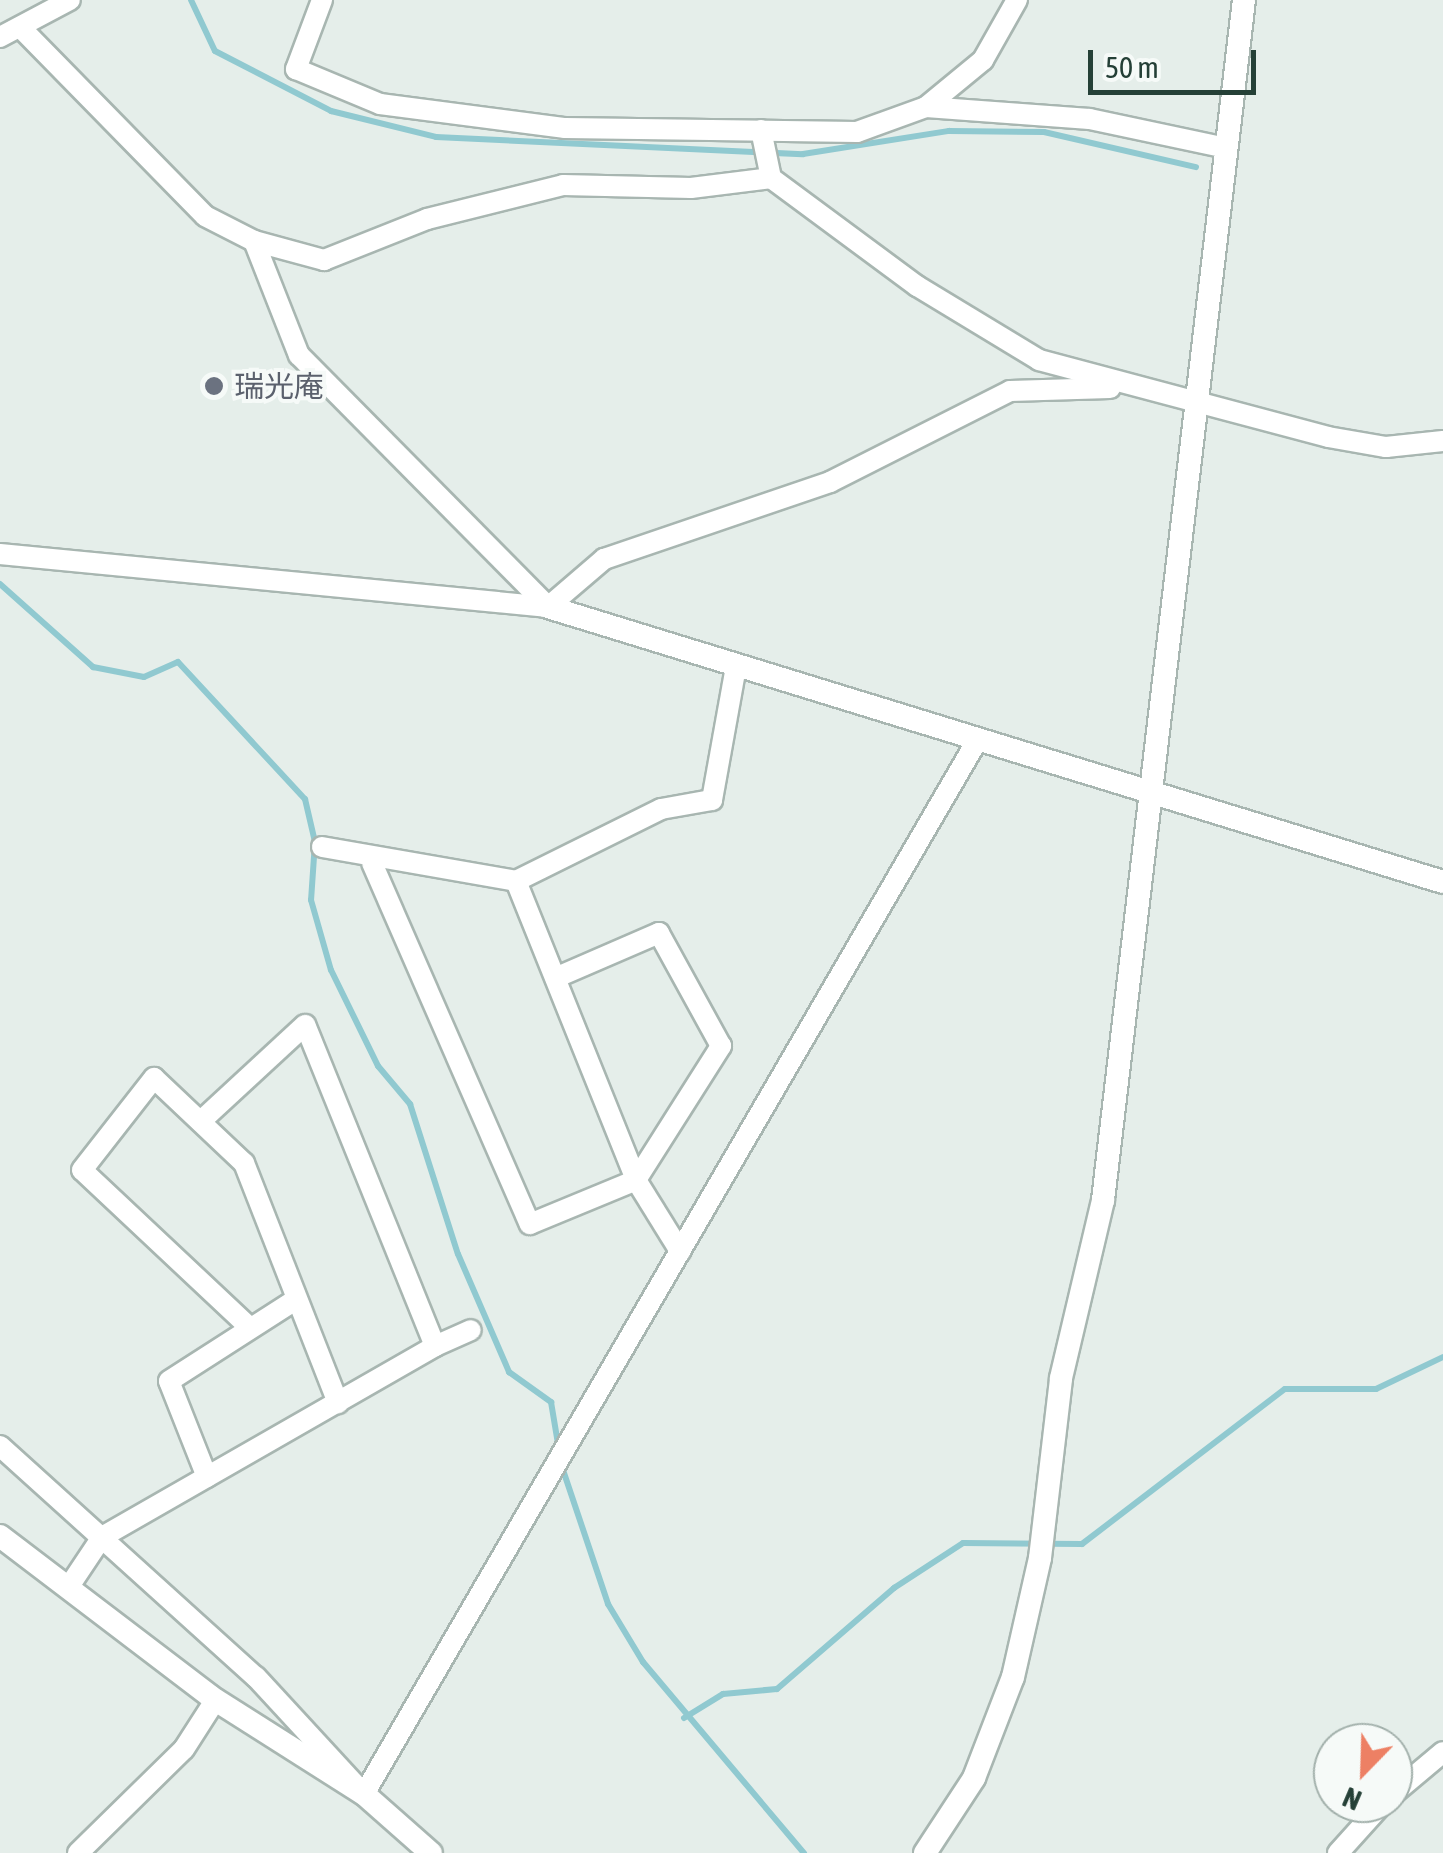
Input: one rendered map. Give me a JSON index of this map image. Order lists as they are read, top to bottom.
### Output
{
  "places": ["瑞光庵"],
  "scale_bar": "50 m",
  "north": "bottom left"
}
